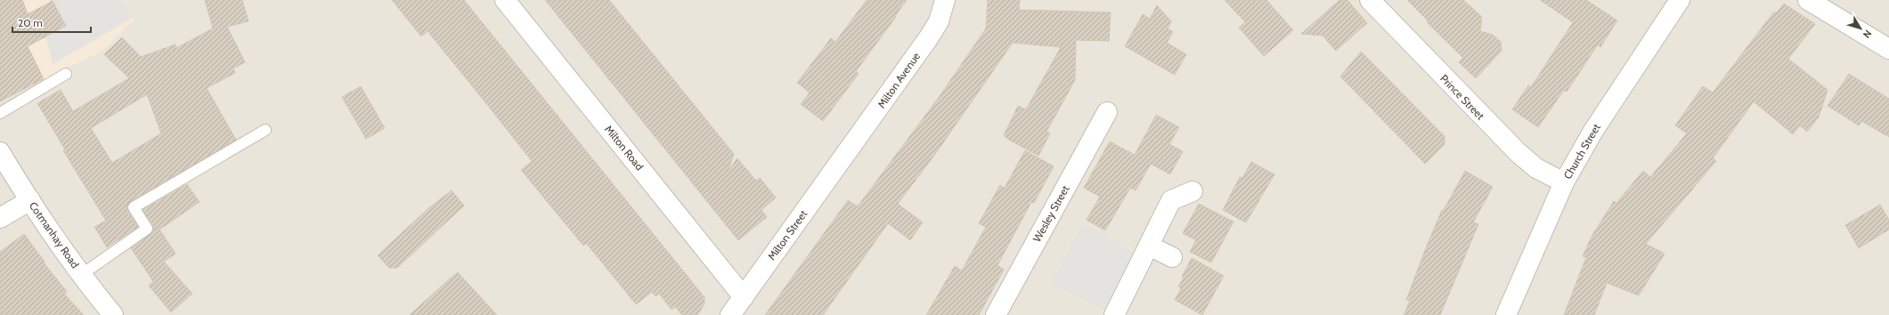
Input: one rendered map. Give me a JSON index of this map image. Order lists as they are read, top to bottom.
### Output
{
  "streets": {
    "street": [
      "Milton Avenue",
      "Prince Street",
      "Milton Road",
      "Church Street",
      "Wesley Street",
      "Cotmanhay Road",
      "Milton Street"
    ]
  },
  "crossings": [
    ["Milton Avenue", "Milton Street"],
    ["Prince Street", "Church Street"],
    ["Milton Road", "Milton Street"]
  ],
  "scale_bar": "20 m",
  "north": "bottom right"
}
